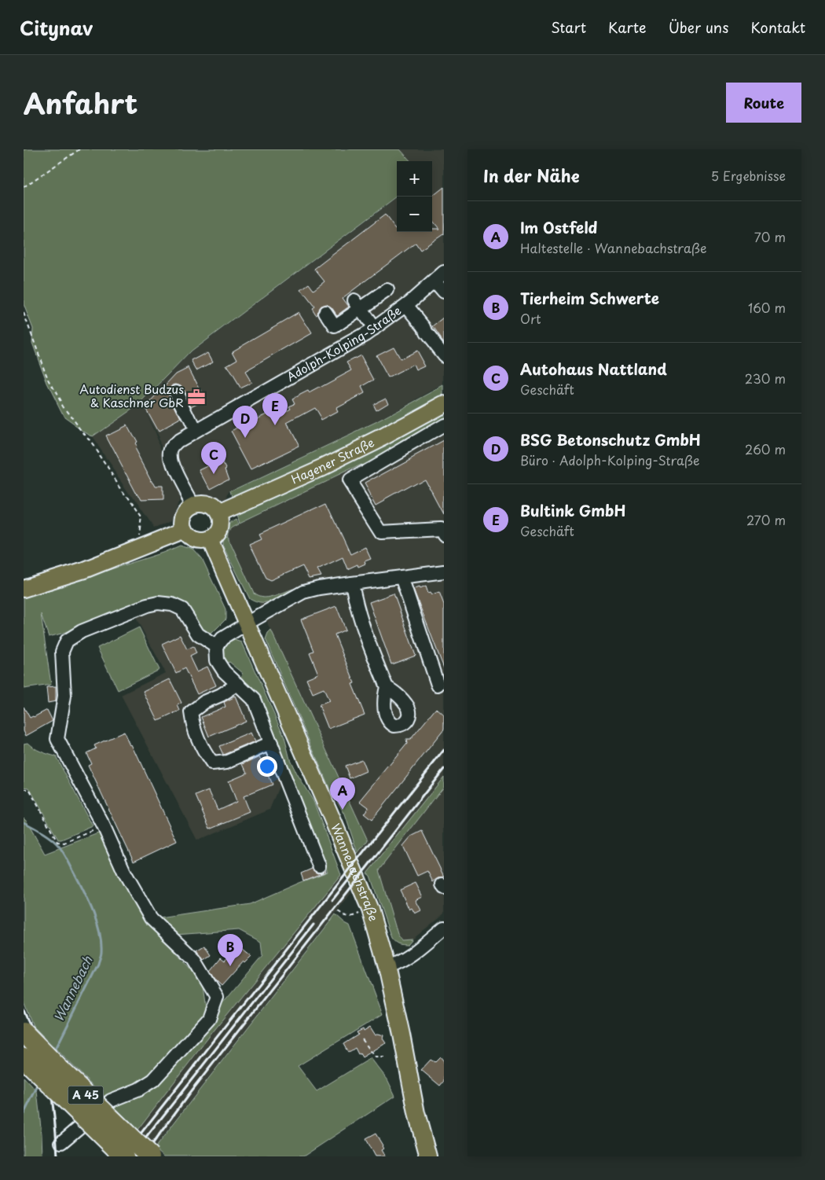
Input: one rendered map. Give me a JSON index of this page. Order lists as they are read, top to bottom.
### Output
{
  "streets": {
    "highway": ["A 45"],
    "main road": ["Hagener Straße", "Wannebachstraße"],
    "street": ["Adolph-Kolping-Straße"]
  },
  "crossings": [
    ["Adolph-Kolping-Straße", "Hagener Straße"],
    ["Adolph-Kolping-Straße", "Wannebachstraße"],
    ["Hagener Straße", "Wannebachstraße"]
  ],
  "water": ["Wannebach"],
  "places": {
    "office": ["Autodienst Budzus & Kaschner GbR"]
  },
  "page": {
    "header": "Citynav",
    "nav": [
      "Start",
      "Karte",
      "Über uns",
      "Kontakt"
    ],
    "title": "Anfahrt",
    "buttons": "Route",
    "heading": ["In der Nähe", "5 Ergebnisse"],
    "map_buttons": ["+", "−"],
    "list": [
      {
        "mark": "A",
        "name": "Im Ostfeld",
        "note": "Haltestelle · Wannebachstraße",
        "value": "70 m"
      },
      {
        "mark": "B",
        "name": "Tierheim Schwerte",
        "note": "Ort",
        "value": "160 m"
      },
      {
        "mark": "C",
        "name": "Autohaus Nattland",
        "note": "Geschäft",
        "value": "230 m"
      },
      {
        "mark": "D",
        "name": "BSG Betonschutz GmbH",
        "note": "Büro · Adolph-Kolping-Straße",
        "value": "260 m"
      },
      {
        "mark": "E",
        "name": "Bultink GmbH",
        "note": "Geschäft",
        "value": "270 m"
      }
    ],
    "pins": [
      "E",
      "D",
      "C",
      "A",
      "B"
    ]
  }
}
